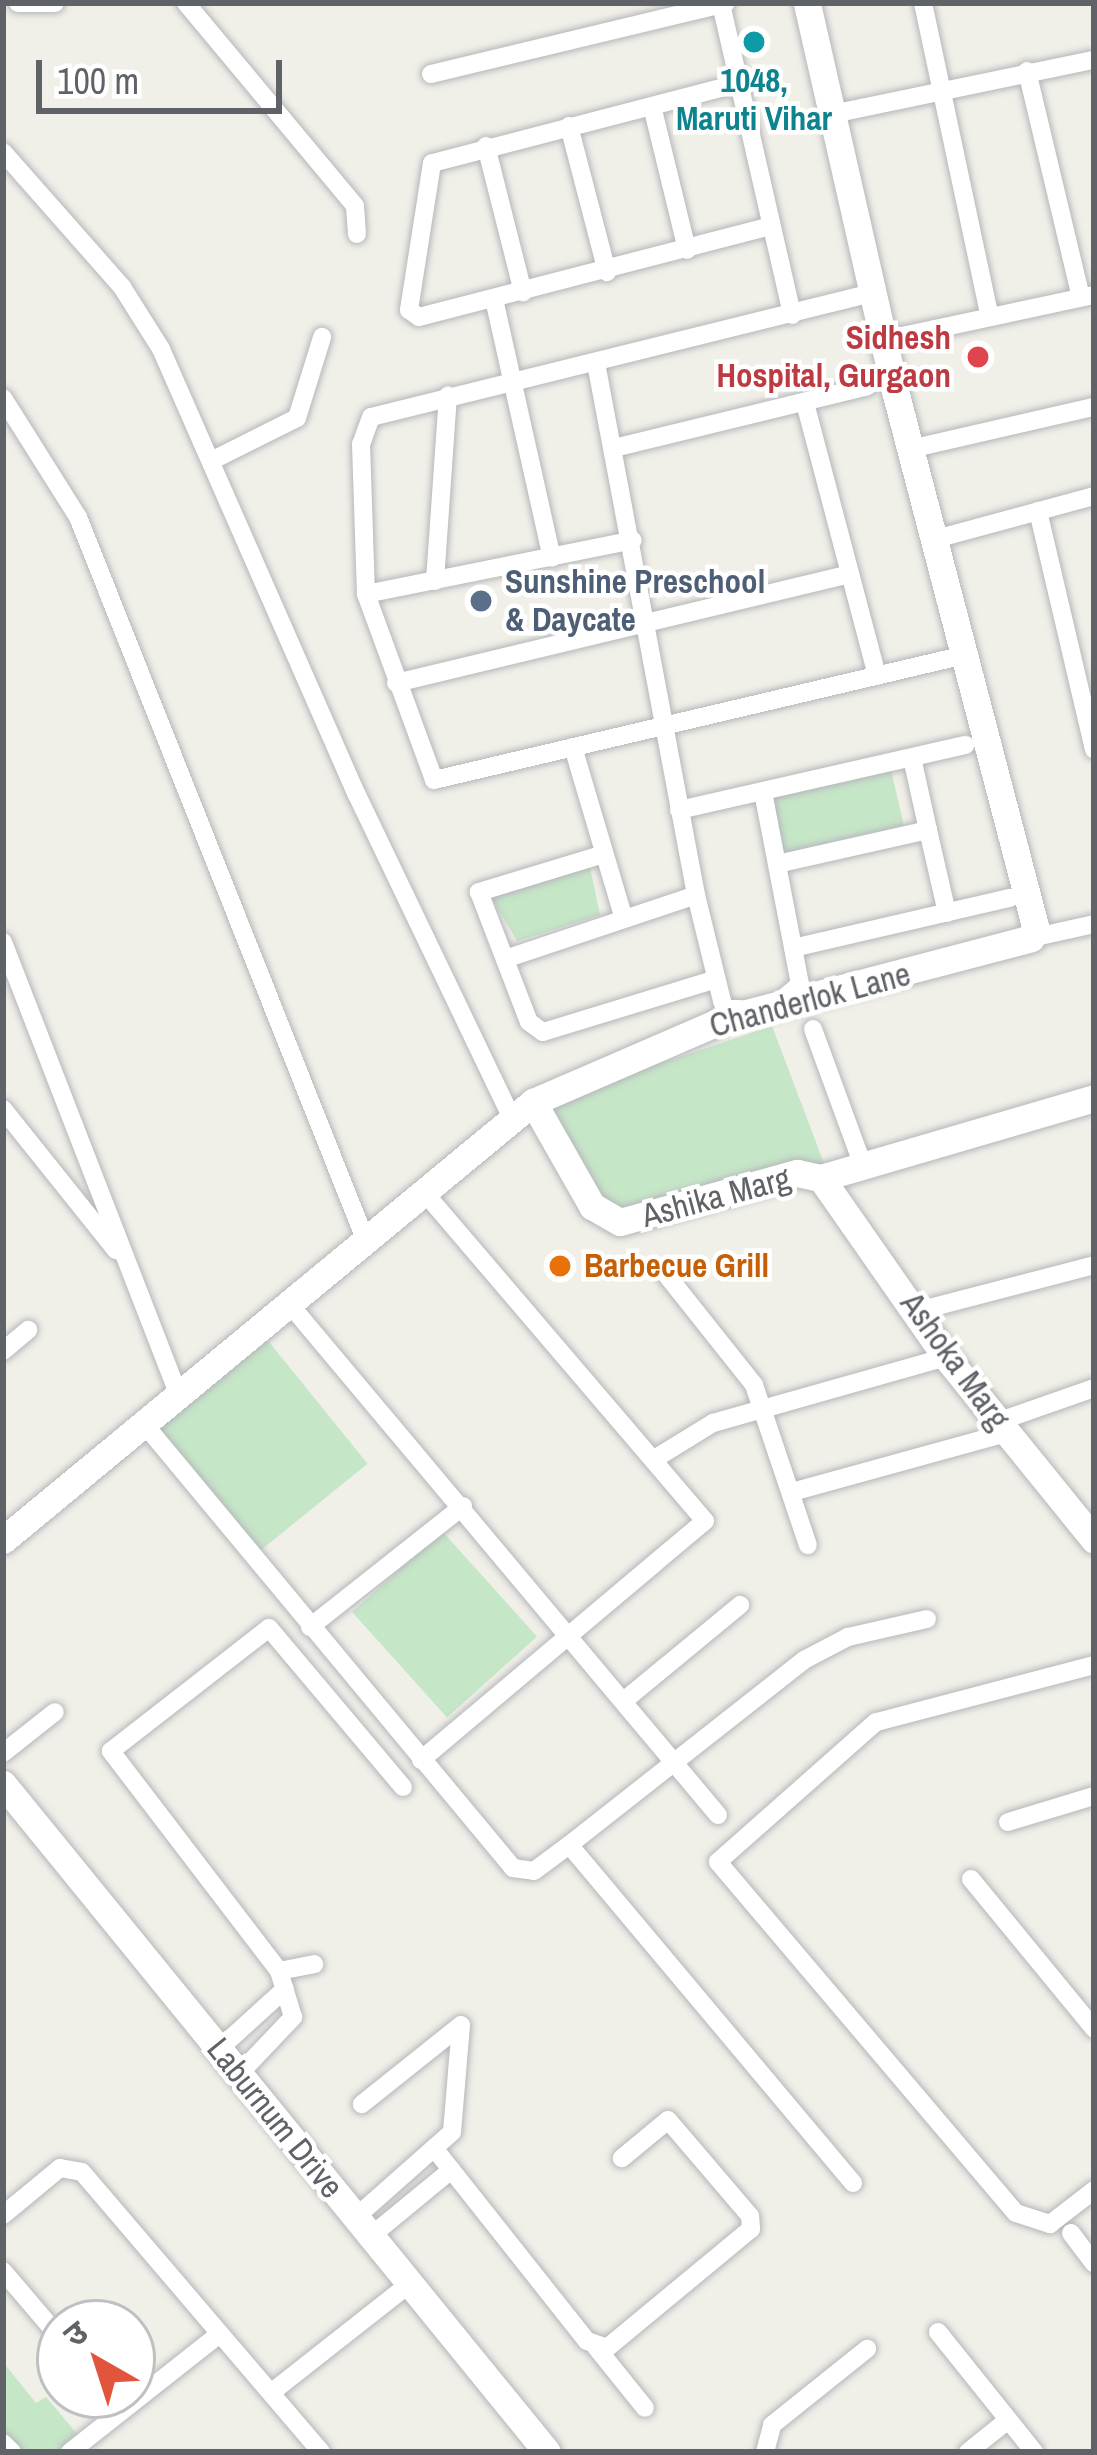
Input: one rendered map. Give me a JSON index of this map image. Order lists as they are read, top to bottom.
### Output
{
  "streets": {
    "street": [
      "Chanderlok Lane",
      "Ashika Marg",
      "Ashoka Marg",
      "Laburnum Drive"
    ]
  },
  "crossings": [
    ["Chanderlok Lane", "Ashika Marg"],
    ["Ashika Marg", "Ashoka Marg"]
  ],
  "places": [
    "1048, Maruti Vihar",
    "Sidhesh Hospital, Gurgaon",
    "Sunshine Preschool & Daycate",
    "Barbecue Grill"
  ],
  "scale_bar": "100 m",
  "north": "top left"
}
